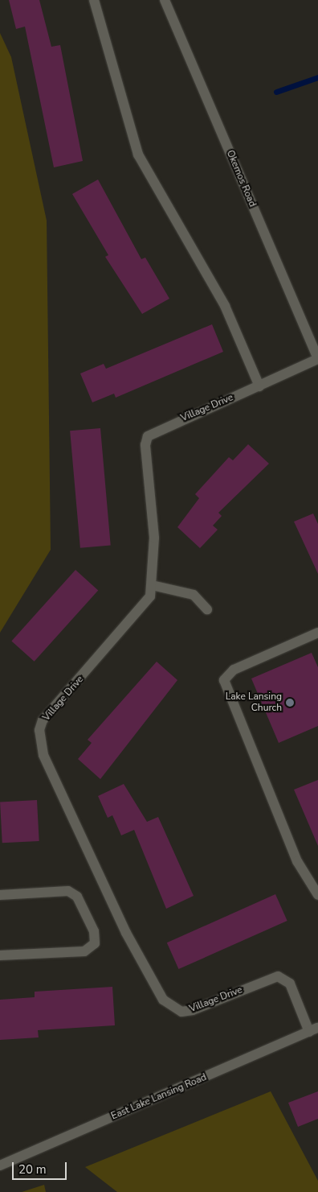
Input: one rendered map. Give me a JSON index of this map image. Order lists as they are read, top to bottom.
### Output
{
  "streets": {
    "street": ["Okemos Road", "Village Drive", "East Lake Lansing Road"]
  },
  "crossings": [
    ["Okemos Road", "Village Drive"],
    ["Village Drive", "East Lake Lansing Road"]
  ],
  "places": ["Lake Lansing Church"],
  "scale_bar": "20 m"
}
